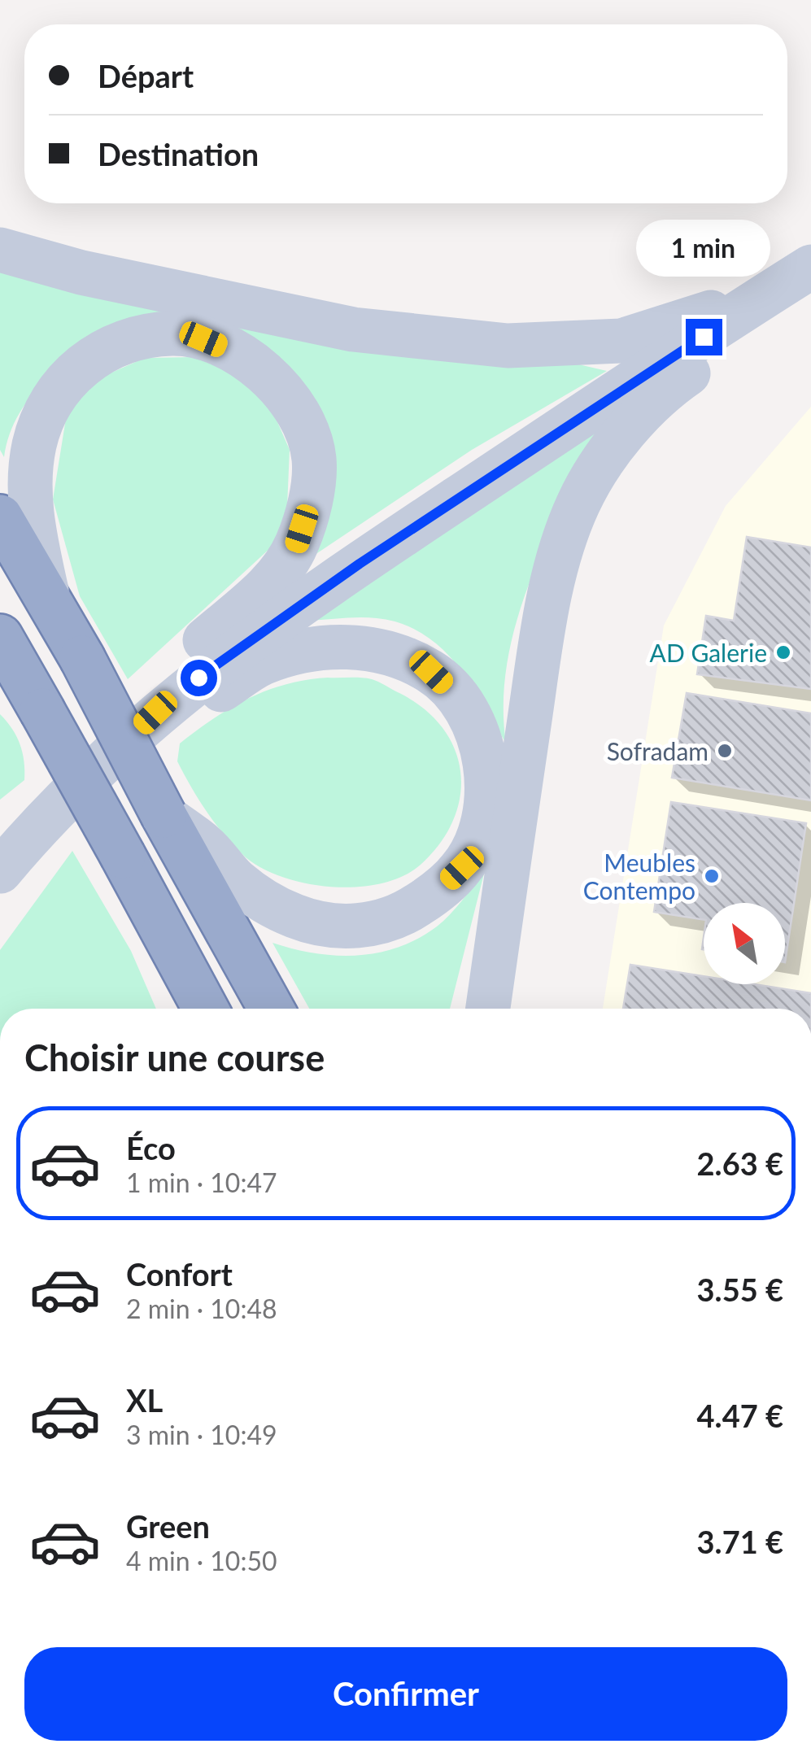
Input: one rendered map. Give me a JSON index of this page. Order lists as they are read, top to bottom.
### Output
{
  "places": ["AD Galerie", "Sofradam", "Meubles Contempo"],
  "north": "top left",
  "page": {
    "banner": ["Départ", "Destination"],
    "bubble": "1 min",
    "heading": "Choisir une course",
    "list": [
      {
        "name": "Éco",
        "note": "1 min · 10:47",
        "value": "2.63 €"
      },
      {
        "name": "Confort",
        "note": "2 min · 10:48",
        "value": "3.55 €"
      },
      {
        "name": "XL",
        "note": "3 min · 10:49",
        "value": "4.47 €"
      },
      {
        "name": "Green",
        "note": "4 min · 10:50",
        "value": "3.71 €"
      }
    ],
    "buttons": "Confirmer"
  }
}
